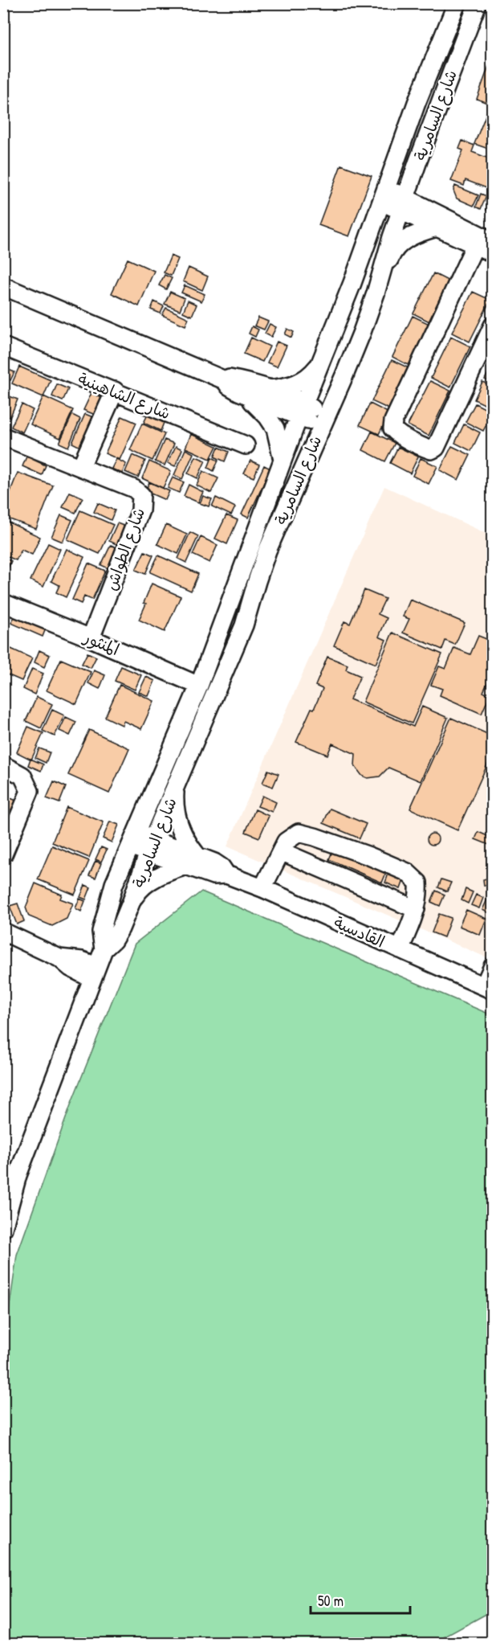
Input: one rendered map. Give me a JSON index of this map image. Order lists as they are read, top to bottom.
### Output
{
  "streets": {
    "street": [
      "شارع السامرية",
      "شارع الشاهينية",
      "شارع الطواش",
      "المنثور",
      "القادسية"
    ]
  },
  "crossings": [
    ["شارع السامرية", "المنثور"],
    ["شارع السامرية", "القادسية"],
    ["شارع الطواش", "المنثور"]
  ],
  "scale_bar": "50 m"
}
